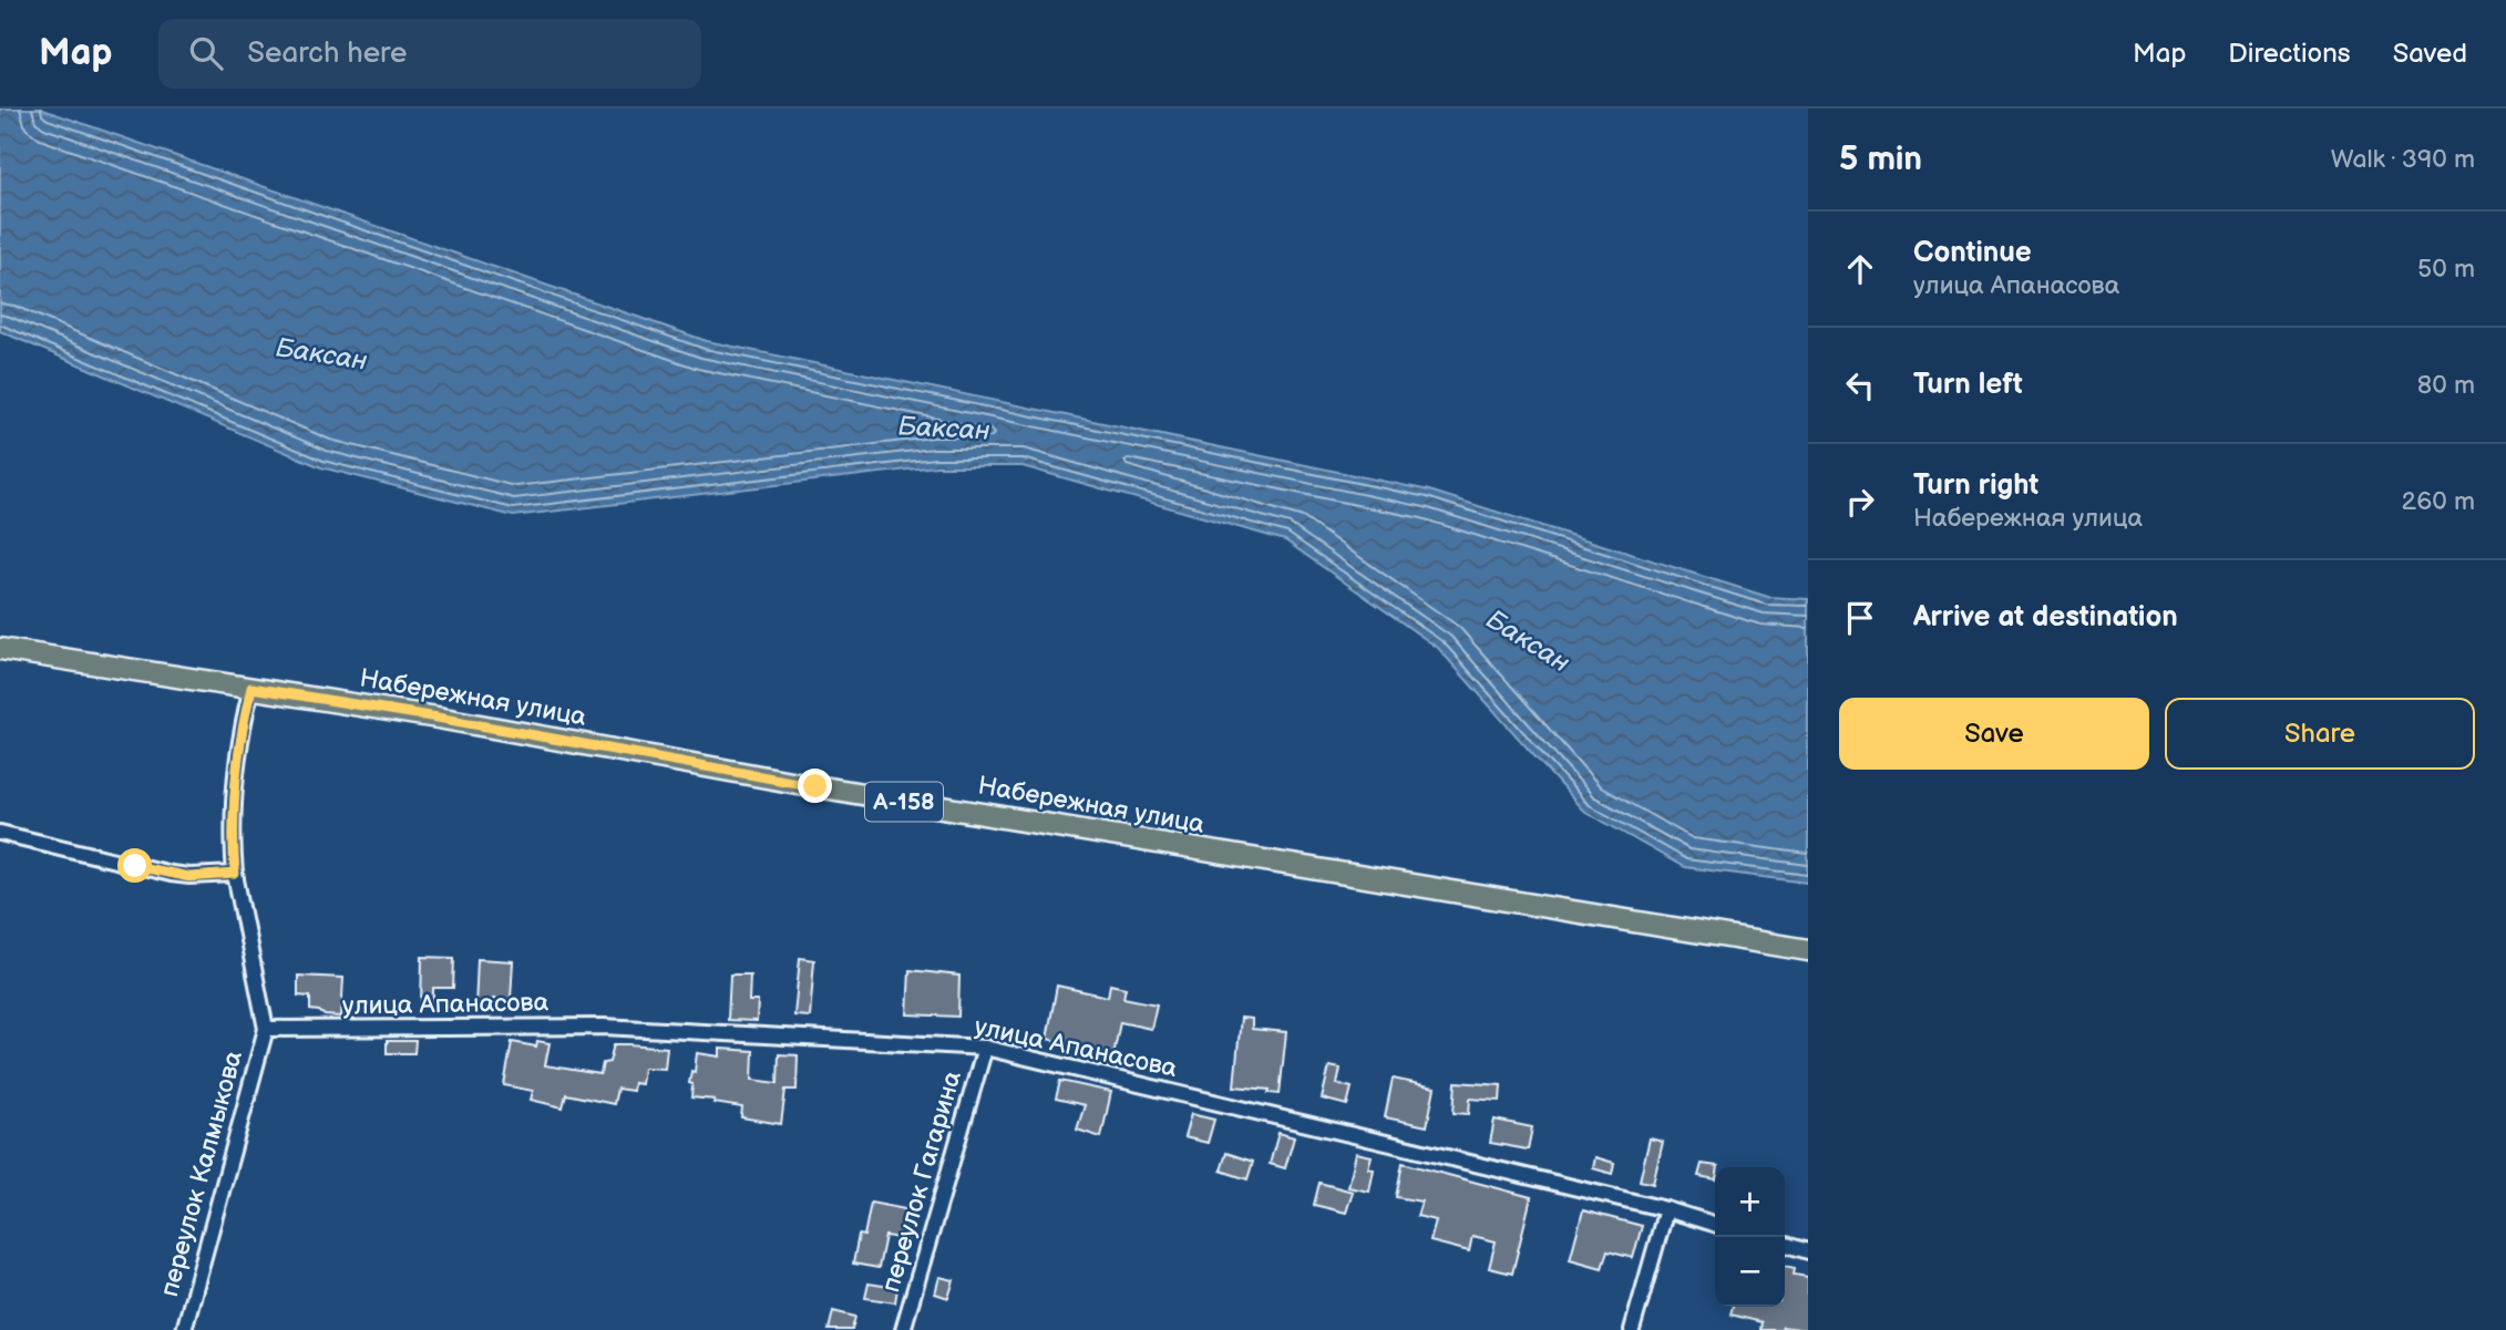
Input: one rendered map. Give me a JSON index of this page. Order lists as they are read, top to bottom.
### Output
{
  "streets": {
    "main road": ["Набережная улица", "А-158"],
    "street": ["улица Апанасова", "переулок Калмыкова", "переулок Гагарина"]
  },
  "crossings": [
    ["улица Апанасова", "переулок Калмыкова"],
    ["улица Апанасова", "переулок Гагарина"]
  ],
  "water": ["Баксан"],
  "page": {
    "header": "Map",
    "search": "Search here",
    "nav": ["Map", "Directions", "Saved"],
    "heading": ["5 min", "Walk · 390 m"],
    "list": [
      ["Continue", "улица Апанасова", "50 m"],
      ["Turn left", "80 m"],
      ["Turn right", "Набережная улица", "260 m"],
      "Arrive at destination"
    ],
    "buttons": ["Save", "Share"],
    "map_buttons": ["+", "−"]
  }
}
